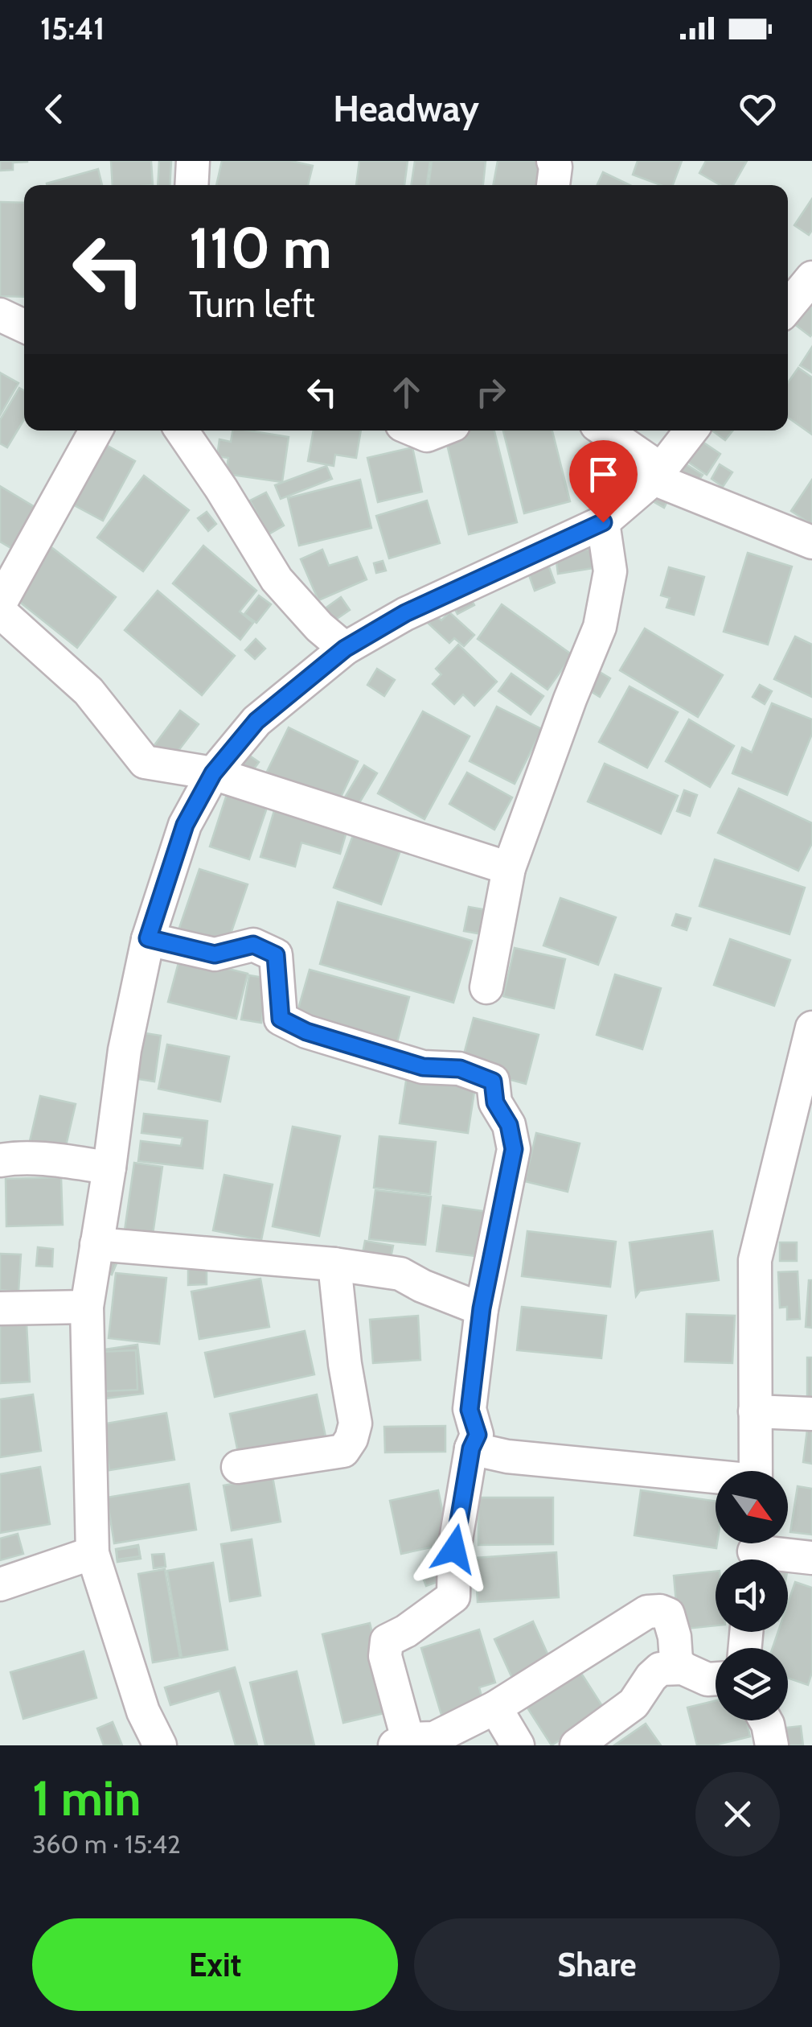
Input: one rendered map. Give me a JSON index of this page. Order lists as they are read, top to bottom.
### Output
{
  "north": "bottom right",
  "page": {
    "status": "15:41",
    "header": "Headway",
    "turn": ["110 m", "Turn left"],
    "heading": ["1 min", "360 m · 15:42"],
    "buttons": ["Exit", "Share"]
  }
}
